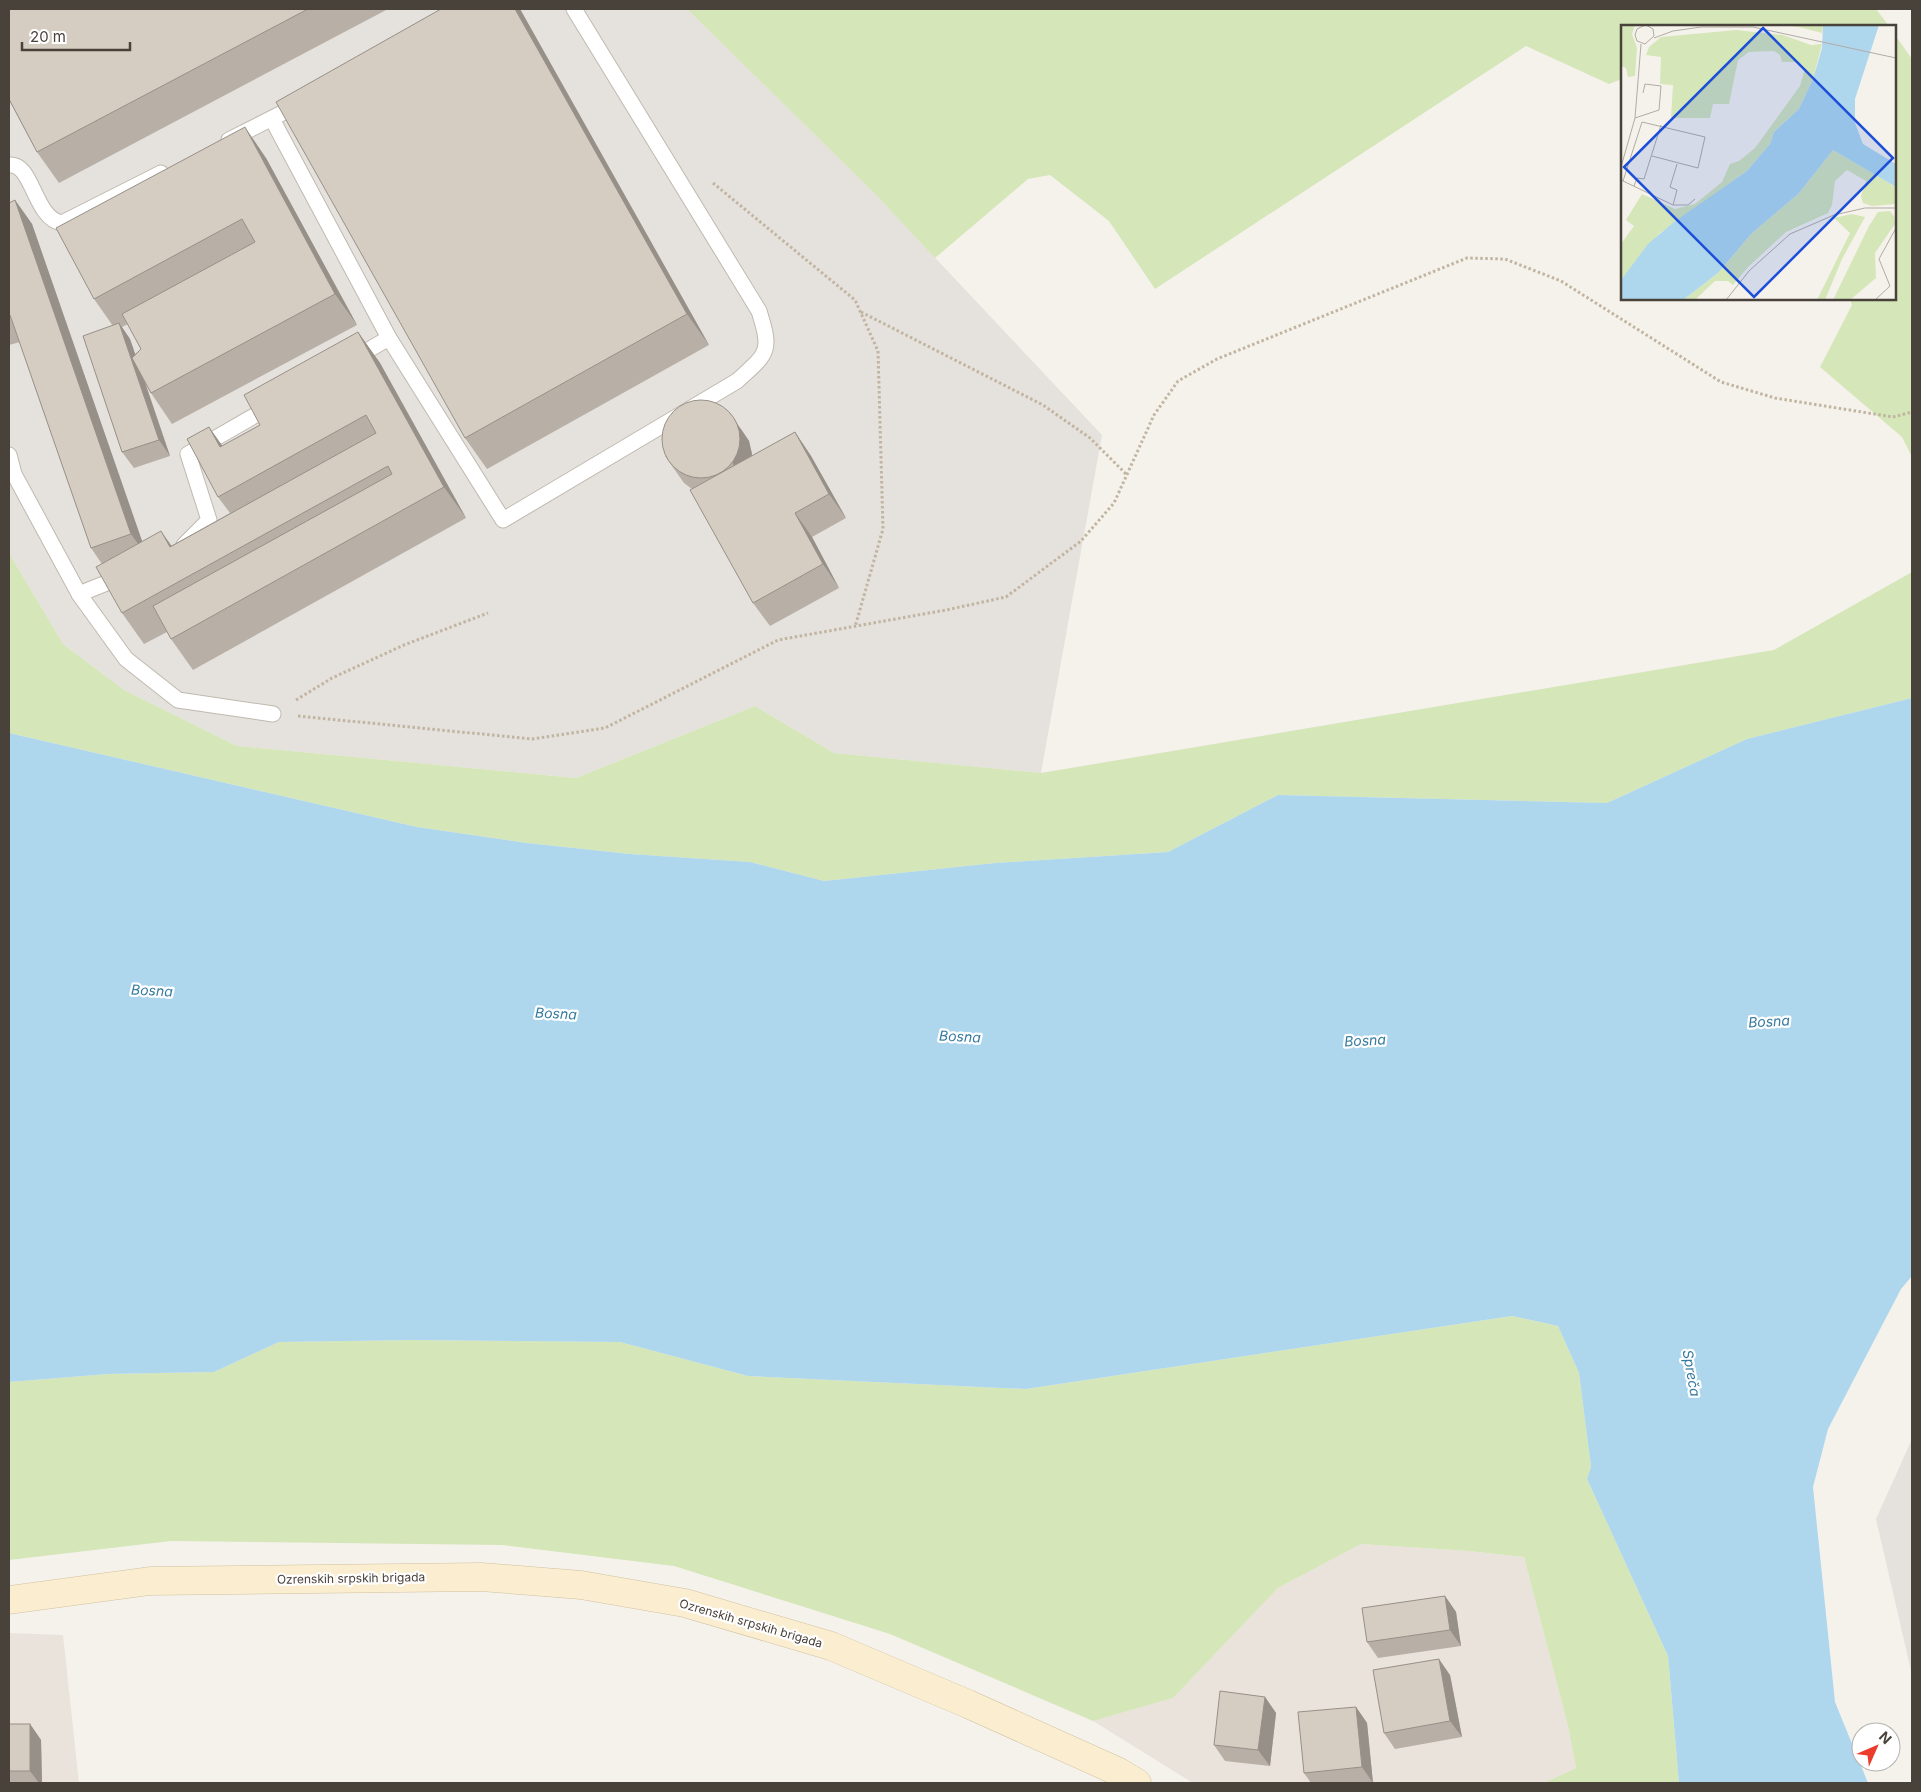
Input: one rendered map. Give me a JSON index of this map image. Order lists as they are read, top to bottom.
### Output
{
  "streets": {
    "main road": ["Ozrenskih srpskih brigada"]
  },
  "water": ["Bosna", "Spreča"],
  "scale_bar": "20 m",
  "north": "top right"
}
